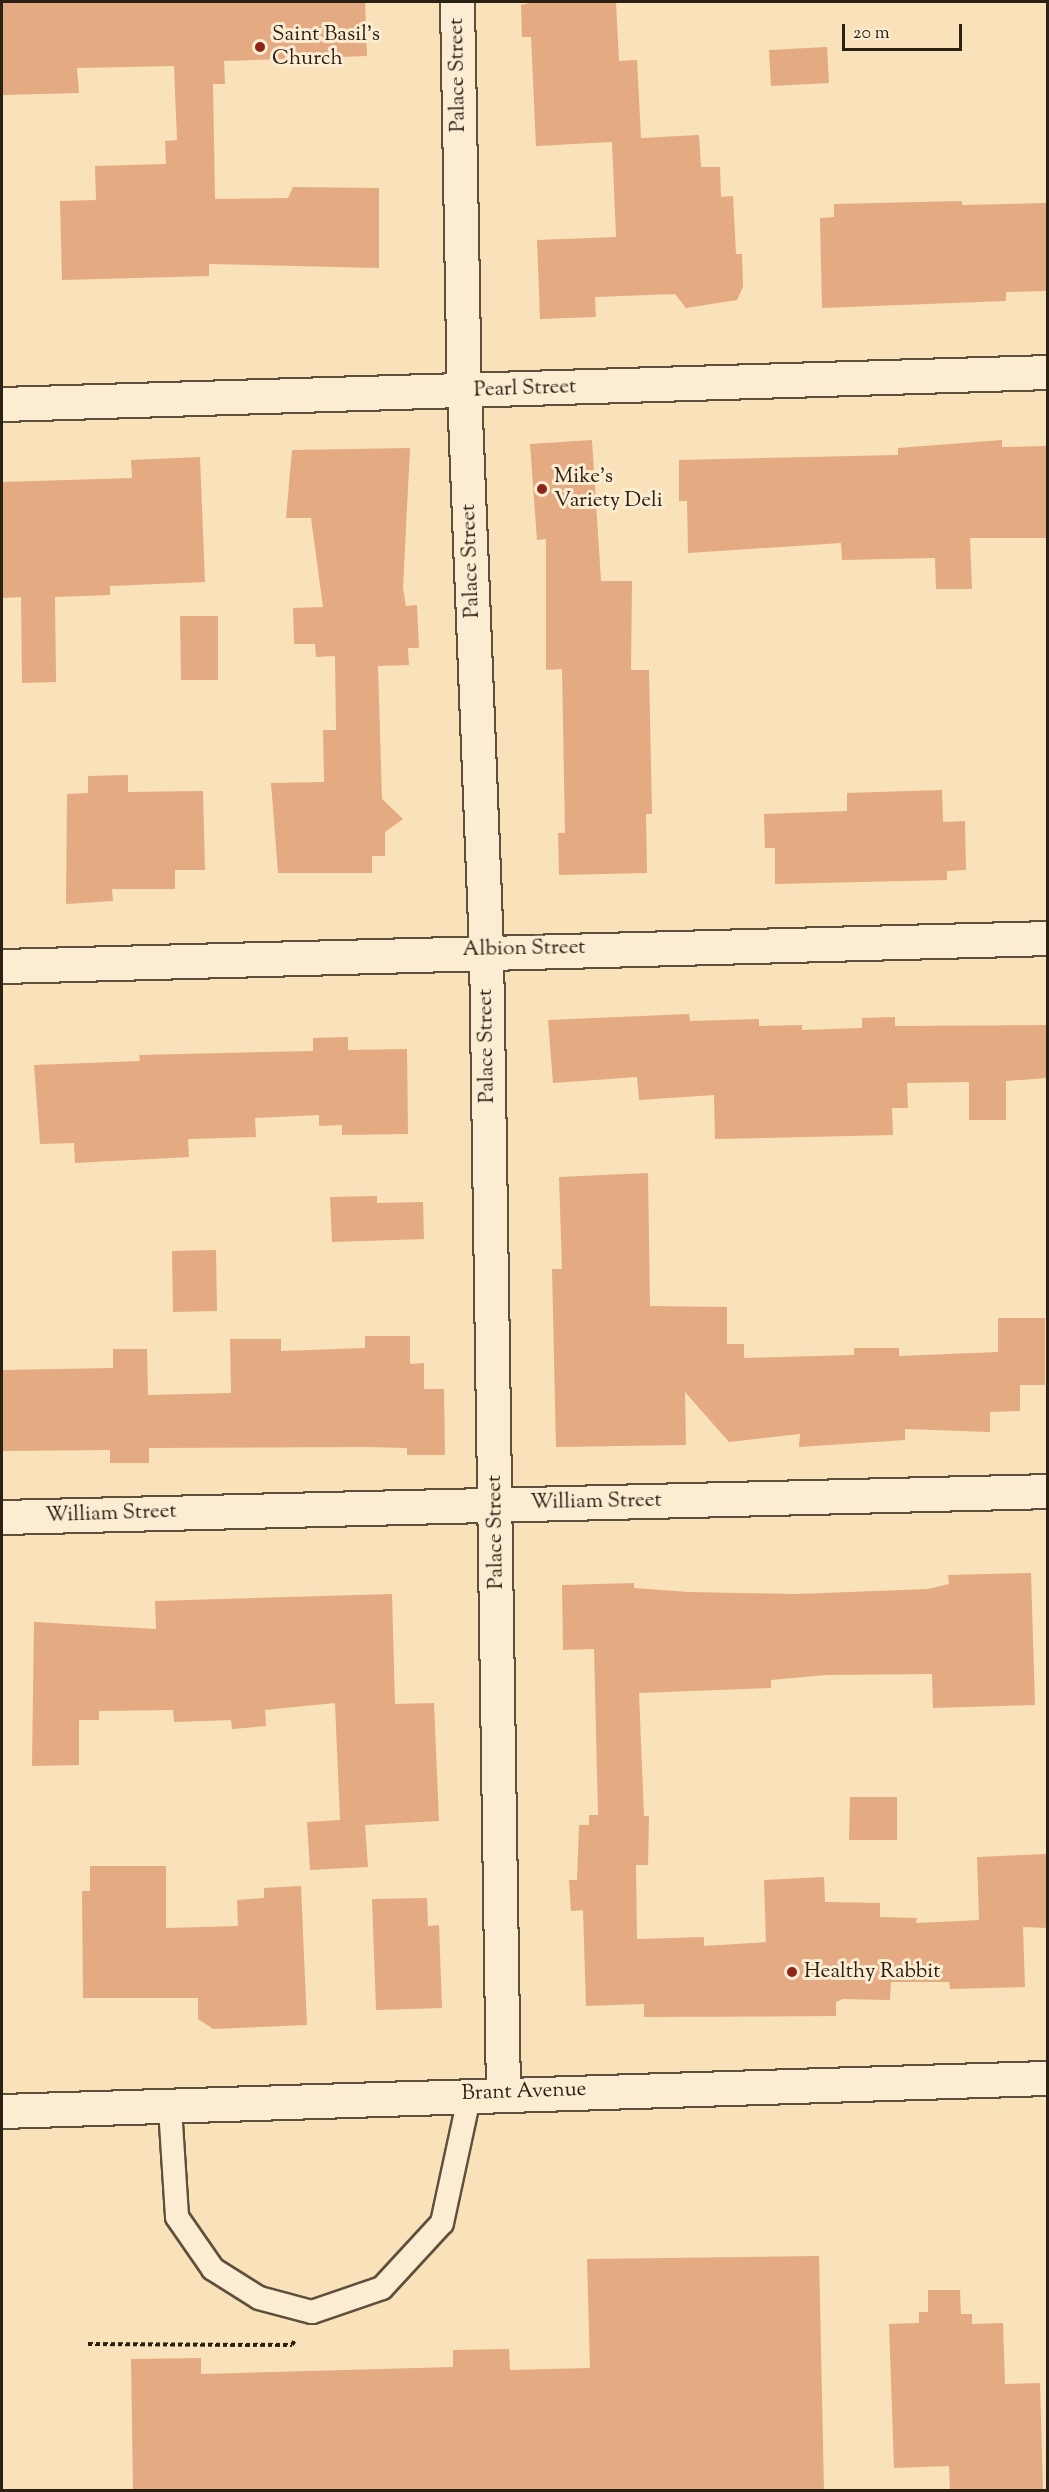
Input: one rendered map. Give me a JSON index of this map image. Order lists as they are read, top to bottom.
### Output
{
  "streets": {
    "street": [
      "Palace Street",
      "Pearl Street",
      "Albion Street",
      "William Street",
      "Brant Avenue"
    ]
  },
  "crossings": [
    ["Palace Street", "Pearl Street"],
    ["Palace Street", "Albion Street"],
    ["Palace Street", "William Street"],
    ["Palace Street", "Brant Avenue"]
  ],
  "places": ["Saint Basil's Church", "Mike's Variety Deli", "Healthy Rabbit"],
  "scale_bar": "20 m"
}
